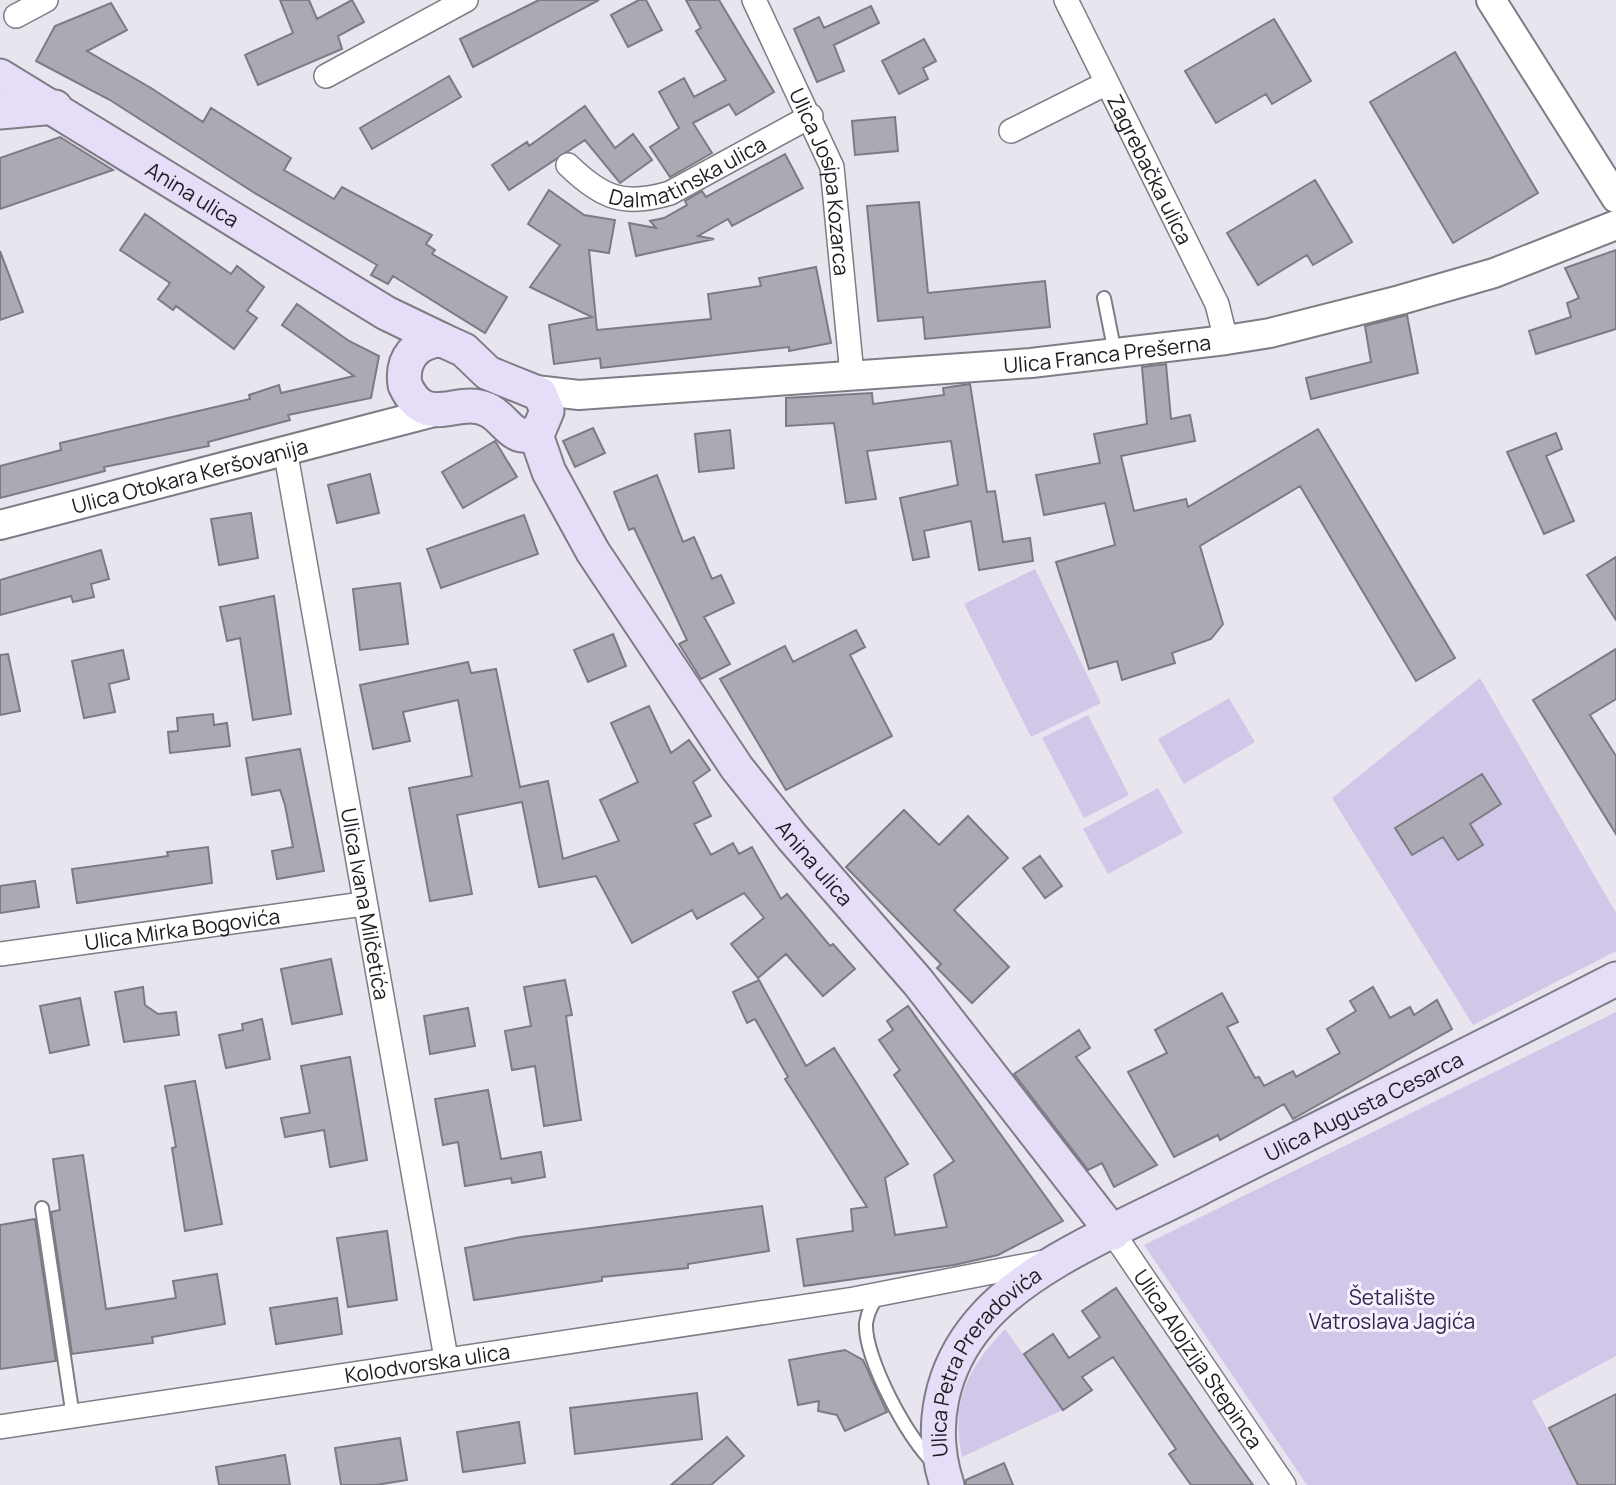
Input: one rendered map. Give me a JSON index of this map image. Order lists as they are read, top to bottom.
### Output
{
  "streets": {
    "main road": ["Anina ulica", "Ulica Augusta Cesarca", "Ulica Petra Preradovića"],
    "street": [
      "Dalmatinska ulica",
      "Zagrebačka ulica",
      "Ulica Josipa Kozarca",
      "Ulica Franca Prešerna",
      "Ulica Otokara Keršovanija",
      "Ulica Ivana Milčetića",
      "Ulica Mirka Bogovića",
      "Ulica Alojzija Stepinca",
      "Kolodvorska ulica"
    ]
  },
  "crossings": [
    ["Dalmatinska ulica", "Ulica Josipa Kozarca"],
    ["Zagrebačka ulica", "Ulica Franca Prešerna"],
    ["Ulica Josipa Kozarca", "Ulica Franca Prešerna"],
    ["Anina ulica", "Ulica Franca Prešerna"],
    ["Anina ulica", "Ulica Otokara Keršovanija"],
    ["Anina ulica", "Ulica Augusta Cesarca"],
    ["Anina ulica", "Ulica Alojzija Stepinca"],
    ["Ulica Otokara Keršovanija", "Ulica Ivana Milčetića"],
    ["Ulica Ivana Milčetića", "Ulica Mirka Bogovića"],
    ["Ulica Ivana Milčetića", "Kolodvorska ulica"],
    ["Ulica Augusta Cesarca", "Ulica Alojzija Stepinca"],
    ["Ulica Augusta Cesarca", "Ulica Petra Preradovića"]
  ],
  "parks": ["Šetalište Vatroslava Jagića"]
}
